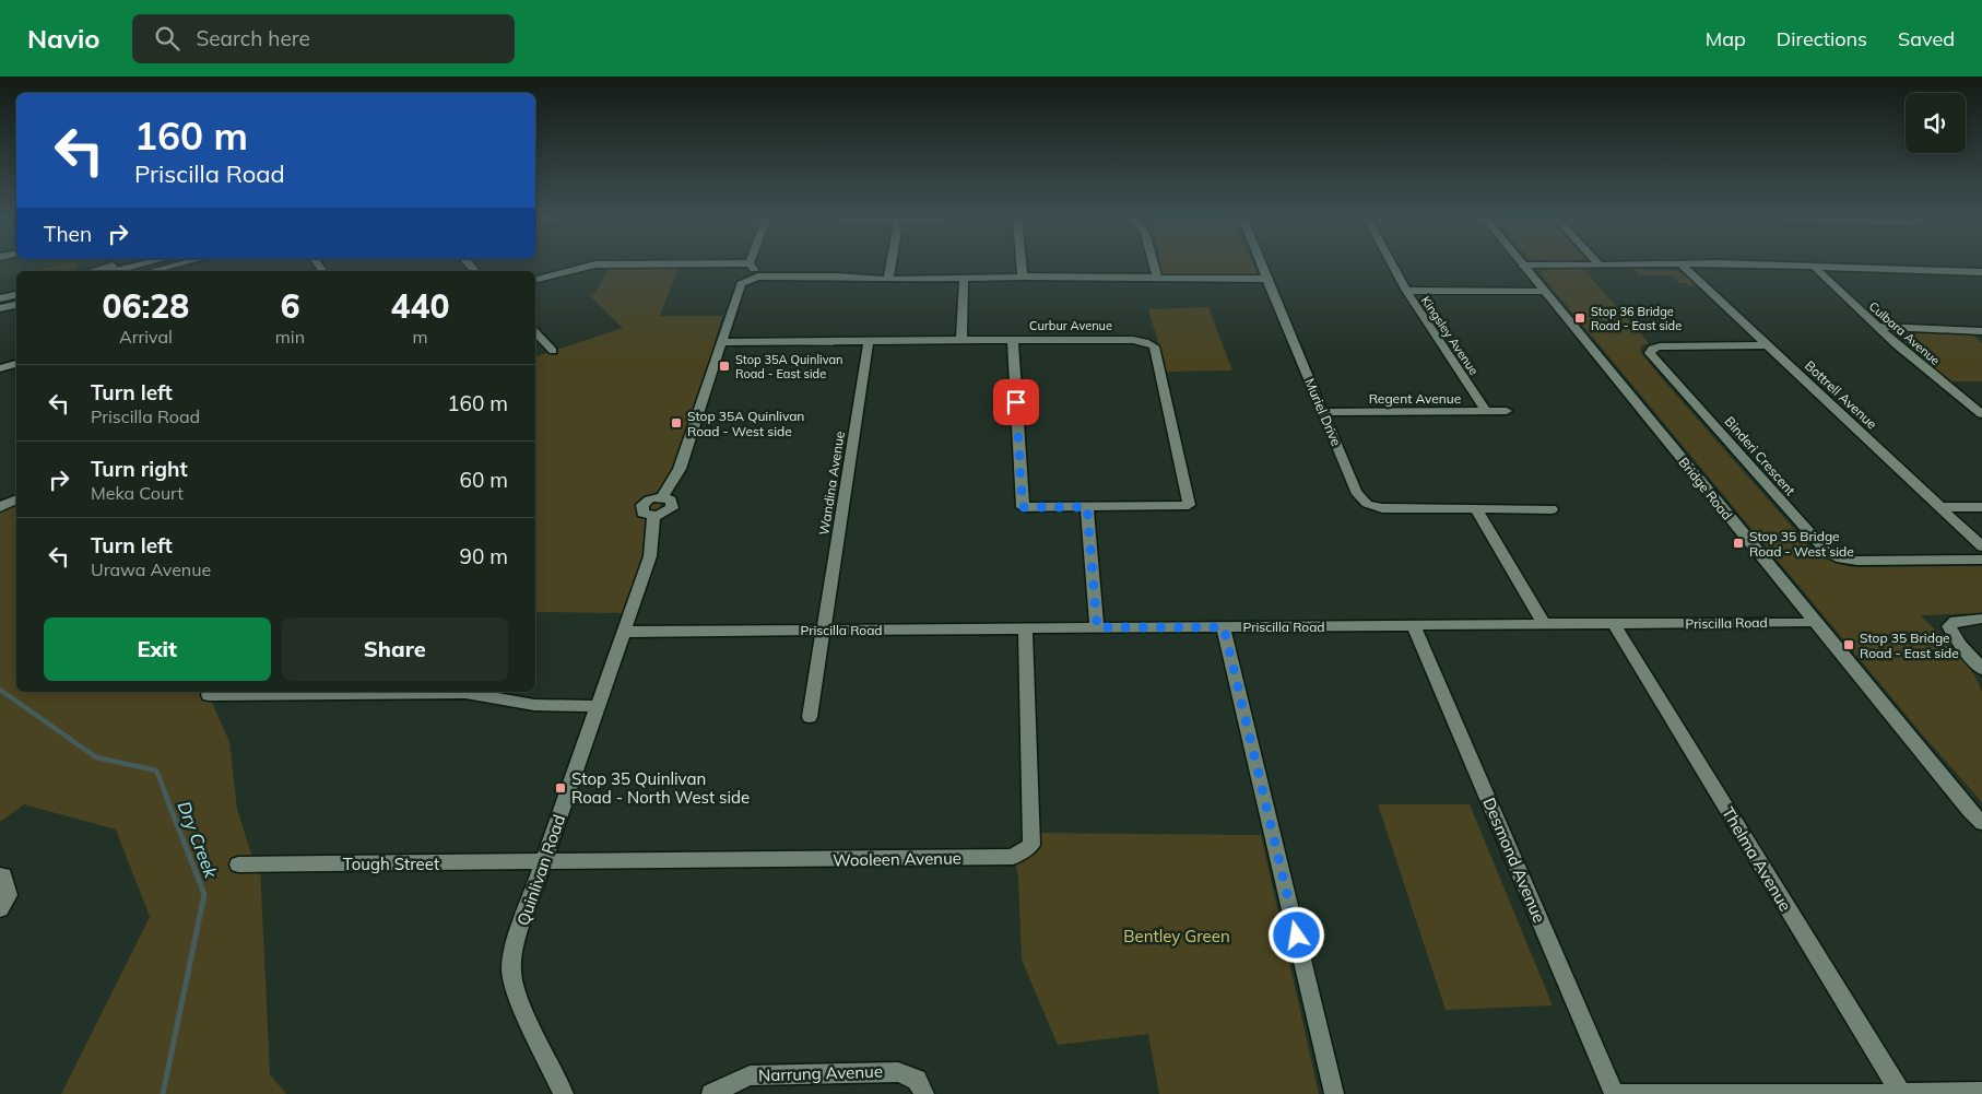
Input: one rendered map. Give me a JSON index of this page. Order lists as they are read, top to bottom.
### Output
{
  "streets": {
    "street": [
      "Curbur Avenue",
      "Culbara Avenue",
      "Kingsley Avenue",
      "Bottrell Avenue",
      "Regent Avenue",
      "Muriel Drive",
      "Binderi Crescent",
      "Wandina Avenue",
      "Bridge Road",
      "Priscilla Road",
      "Wooleen Avenue",
      "Thelma Avenue",
      "Desmond Avenue",
      "Tough Street",
      "Quinlivan Road",
      "Narrung Avenue"
    ]
  },
  "crossings": [
    ["Curbur Avenue", "Wandina Avenue"],
    ["Curbur Avenue", "Quinlivan Road"],
    ["Kingsley Avenue", "Regent Avenue"],
    ["Bottrell Avenue", "Binderi Crescent"],
    ["Regent Avenue", "Muriel Drive"],
    ["Wandina Avenue", "Priscilla Road"],
    ["Bridge Road", "Priscilla Road"],
    ["Priscilla Road", "Wooleen Avenue"],
    ["Priscilla Road", "Thelma Avenue"],
    ["Priscilla Road", "Desmond Avenue"],
    ["Priscilla Road", "Quinlivan Road"],
    ["Wooleen Avenue", "Tough Street"],
    ["Wooleen Avenue", "Quinlivan Road"],
    ["Tough Street", "Quinlivan Road"]
  ],
  "water": ["Dry Creek"],
  "parks": ["Bentley Green"],
  "places": {
    "transit": [
      "Stop 36 Bridge Road - East side",
      "Stop 35A Quinlivan Road - East side",
      "Stop 35A Quinlivan Road - West side",
      "Stop 35 Bridge Road - West side",
      "Stop 35 Bridge Road - East side",
      "Stop 35 Quinlivan Road - North West side"
    ]
  },
  "page": {
    "header": "Navio",
    "search": "Search here",
    "nav": ["Map", "Directions", "Saved"],
    "turn": ["160 m", "Priscilla Road"],
    "then": "Then",
    "eta": [
      "06:28",
      "Arrival",
      "6",
      "min",
      "440",
      "m"
    ],
    "list": [
      {
        "name": "Turn left",
        "note": "Priscilla Road",
        "value": "160 m"
      },
      {
        "name": "Turn right",
        "note": "Meka Court",
        "value": "60 m"
      },
      {
        "name": "Turn left",
        "note": "Urawa Avenue",
        "value": "90 m"
      }
    ],
    "buttons": ["Exit", "Share"]
  }
}
